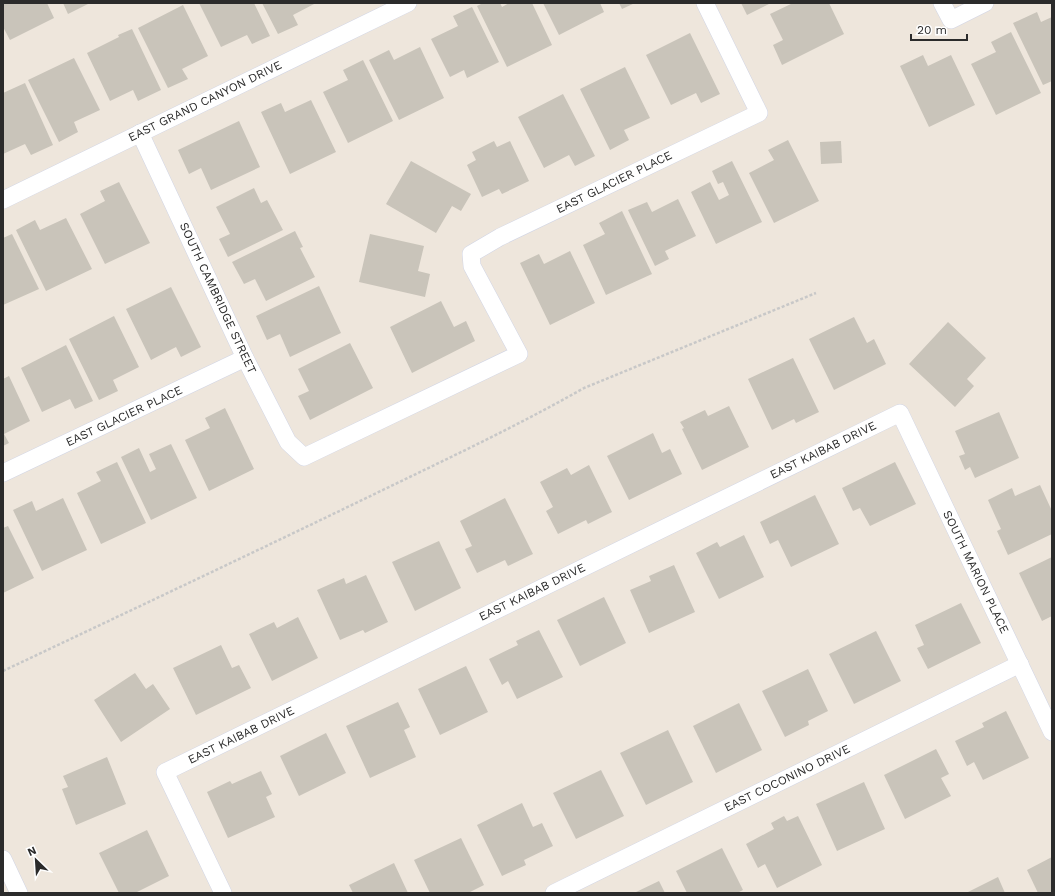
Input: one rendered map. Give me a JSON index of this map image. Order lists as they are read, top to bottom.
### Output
{
  "streets": {
    "street": [
      "EAST GRAND CANYON DRIVE",
      "EAST GLACIER PLACE",
      "SOUTH CAMBRIDGE STREET",
      "EAST KAIBAB DRIVE",
      "SOUTH MARION PLACE",
      "EAST COCONINO DRIVE"
    ]
  },
  "crossings": [
    ["EAST GRAND CANYON DRIVE", "SOUTH CAMBRIDGE STREET"],
    ["EAST GLACIER PLACE", "SOUTH CAMBRIDGE STREET"],
    ["EAST KAIBAB DRIVE", "SOUTH MARION PLACE"],
    ["SOUTH MARION PLACE", "EAST COCONINO DRIVE"]
  ],
  "scale_bar": "20 m",
  "north": "top left"
}
